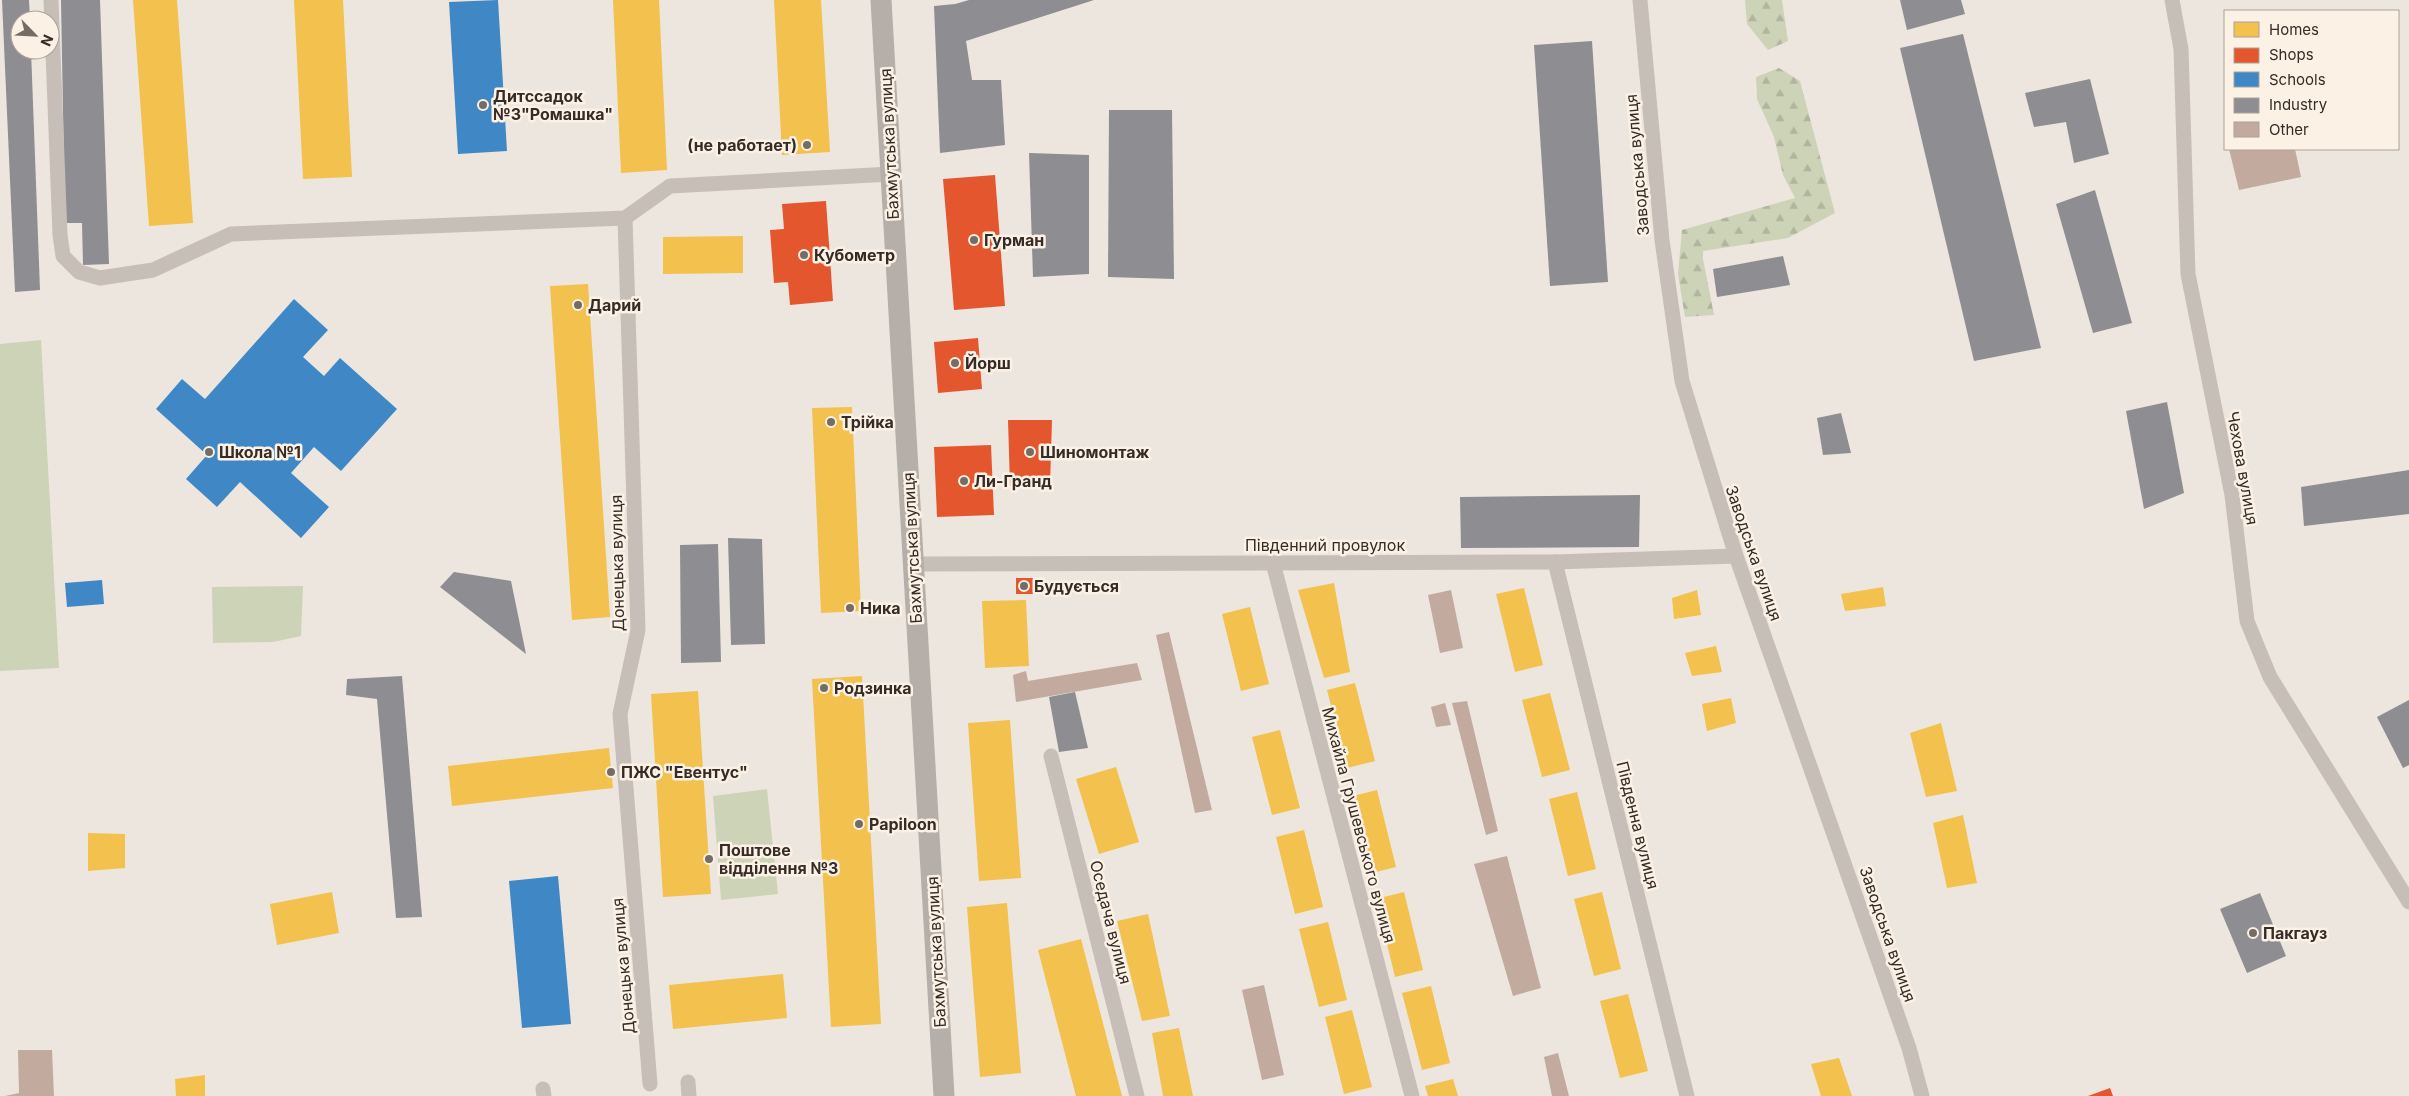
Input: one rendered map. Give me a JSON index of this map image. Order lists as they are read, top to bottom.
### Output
{
  "streets": {
    "street": [
      "Бахмутська вулиця",
      "Заводська вулиця",
      "Чехова вулиця",
      "Південний провулок",
      "Донецька вулиця",
      "Михайла Грушевського вулиця",
      "Південна вулиця",
      "Оседача вулиця"
    ]
  },
  "crossings": [
    ["Бахмутська вулиця", "Південний провулок"],
    ["Заводська вулиця", "Південний провулок"],
    ["Південний провулок", "Михайла Грушевського вулиця"],
    ["Південний провулок", "Південна вулиця"]
  ],
  "places": [
    "Дитссадок №3\"Ромашка\"",
    "(не работает)",
    "Гурман",
    "Кубометр",
    "Дарий",
    "Йорш",
    "Трійка",
    "Школа №1",
    "Шиномонтаж",
    "Ли-Гранд",
    "Будується",
    "Ника",
    "Родзинка",
    "ПЖС \"Евентус\"",
    "Papiloon",
    "Поштове відділення №3",
    "Пакгауз"
  ],
  "legend": [
    "Homes",
    "Shops",
    "Schools",
    "Industry",
    "Other"
  ],
  "north": "bottom right"
}
